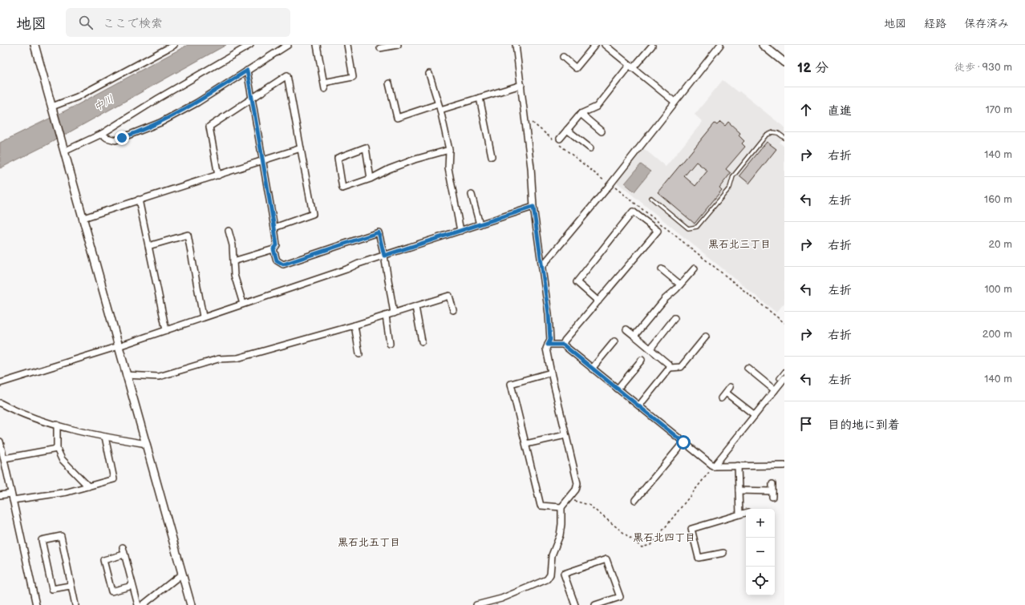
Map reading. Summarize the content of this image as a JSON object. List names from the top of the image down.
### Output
{
  "districts": ["黒石北三丁目", "黒石北四丁目", "黒石北五丁目"],
  "water": ["中川"],
  "page": {
    "header": "地図",
    "search": "ここで検索",
    "nav": ["地図", "経路", "保存済み"],
    "heading": ["12 分", "徒歩 · 930 m"],
    "list": [
      ["直進", "170 m"],
      ["右折", "140 m"],
      ["左折", "160 m"],
      ["右折", "20 m"],
      ["左折", "100 m"],
      ["右折", "200 m"],
      ["左折", "140 m"],
      "目的地に到着"
    ],
    "map_buttons": ["+", "−"]
  }
}
